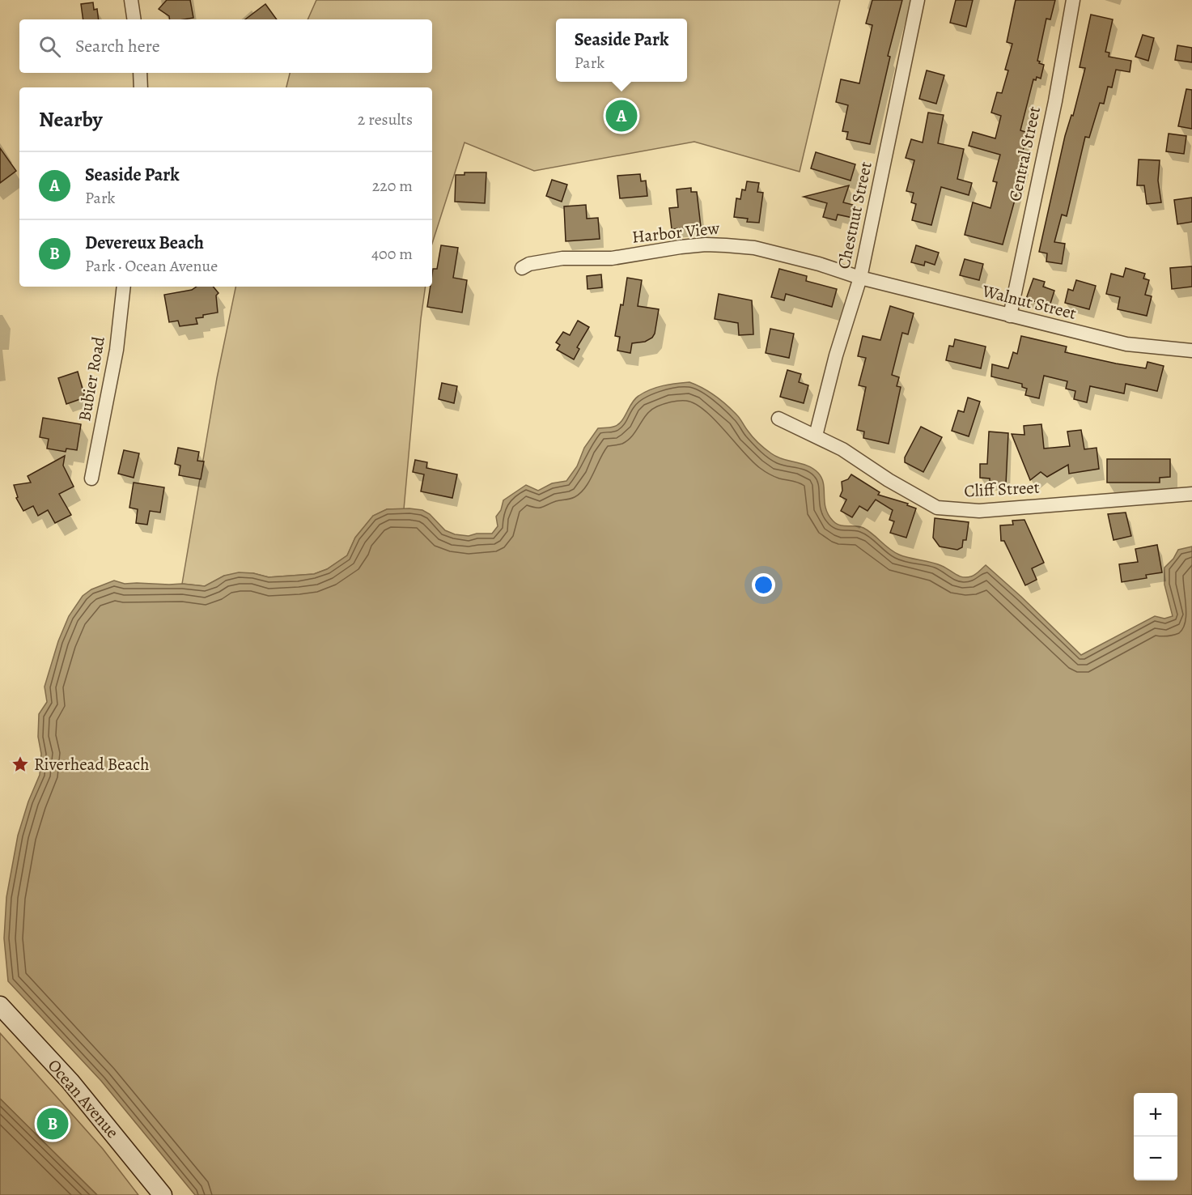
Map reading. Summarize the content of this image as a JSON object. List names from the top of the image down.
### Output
{
  "streets": {
    "main road": ["Ocean Avenue"],
    "street": [
      "Central Street",
      "Chestnut Street",
      "Harbor View",
      "Walnut Street",
      "Bubier Road",
      "Cliff Street"
    ]
  },
  "crossings": [
    ["Central Street", "Walnut Street"],
    ["Chestnut Street", "Harbor View"],
    ["Chestnut Street", "Walnut Street"],
    ["Chestnut Street", "Cliff Street"],
    ["Harbor View", "Walnut Street"]
  ],
  "places": {
    "place": ["Riverhead Beach"]
  },
  "page": {
    "popup": ["Seaside Park", "Park"],
    "search": "Search here",
    "heading": ["Nearby", "2 results"],
    "pins": ["A", "B"],
    "list": [
      {
        "mark": "A",
        "name": "Seaside Park",
        "note": "Park",
        "value": "220 m"
      },
      {
        "mark": "B",
        "name": "Devereux Beach",
        "note": "Park · Ocean Avenue",
        "value": "400 m"
      }
    ],
    "map_buttons": ["+", "−"]
  }
}
